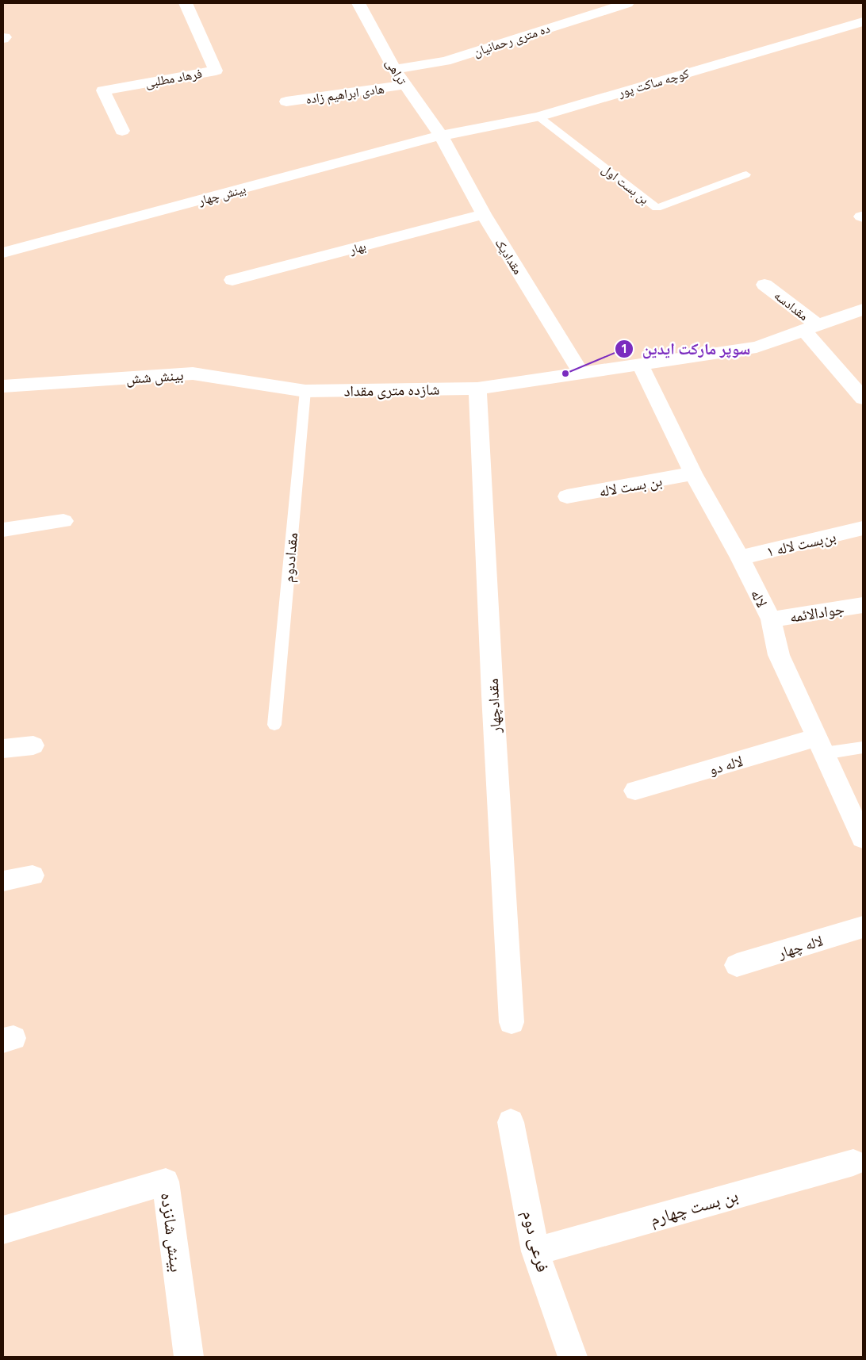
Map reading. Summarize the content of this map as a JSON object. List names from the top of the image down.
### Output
{
  "streets": {
    "street": [
      "ده متری رحمانیان",
      "تراهی",
      "فرهاد مطلبی",
      "کوچه ساکت پور",
      "هادی ابراهیم زاده",
      "بینش چهار",
      "بهار",
      "مقدادیک",
      "مقدادسه",
      "بینش شش",
      "شازده متری مقداد",
      "بن بست لاله",
      "بن‌بست لاله ۱",
      "لاله",
      "جوادالائمه",
      "مقدادچهار",
      "لاله دو",
      "لاله چهار",
      "بن بست چهارم",
      "بینش شانزده",
      "فرعی دوم"
    ],
    "lane": ["بن بست اول", "مقداددوم"]
  },
  "crossings": [
    ["ده متری رحمانیان", "تراهی"],
    ["تراهی", "کوچه ساکت پور"],
    ["تراهی", "هادی ابراهیم زاده"],
    ["تراهی", "بینش چهار"],
    ["تراهی", "مقدادیک"],
    ["کوچه ساکت پور", "بن بست اول"],
    ["کوچه ساکت پور", "بینش چهار"],
    ["کوچه ساکت پور", "مقدادیک"],
    ["بینش چهار", "مقدادیک"],
    ["بهار", "مقدادیک"],
    ["مقدادیک", "شازده متری مقداد"],
    ["مقدادسه", "شازده متری مقداد"],
    ["بینش شش", "شازده متری مقداد"],
    ["بینش شش", "مقداددوم"],
    ["شازده متری مقداد", "مقداددوم"],
    ["شازده متری مقداد", "لاله"],
    ["شازده متری مقداد", "مقدادچهار"],
    ["بن بست لاله", "لاله"],
    ["بن‌بست لاله ۱", "لاله"],
    ["لاله", "جوادالائمه"],
    ["لاله", "لاله دو"],
    ["بن بست چهارم", "فرعی دوم"]
  ],
  "places": ["سوپر مارکت ایدین"]
}
